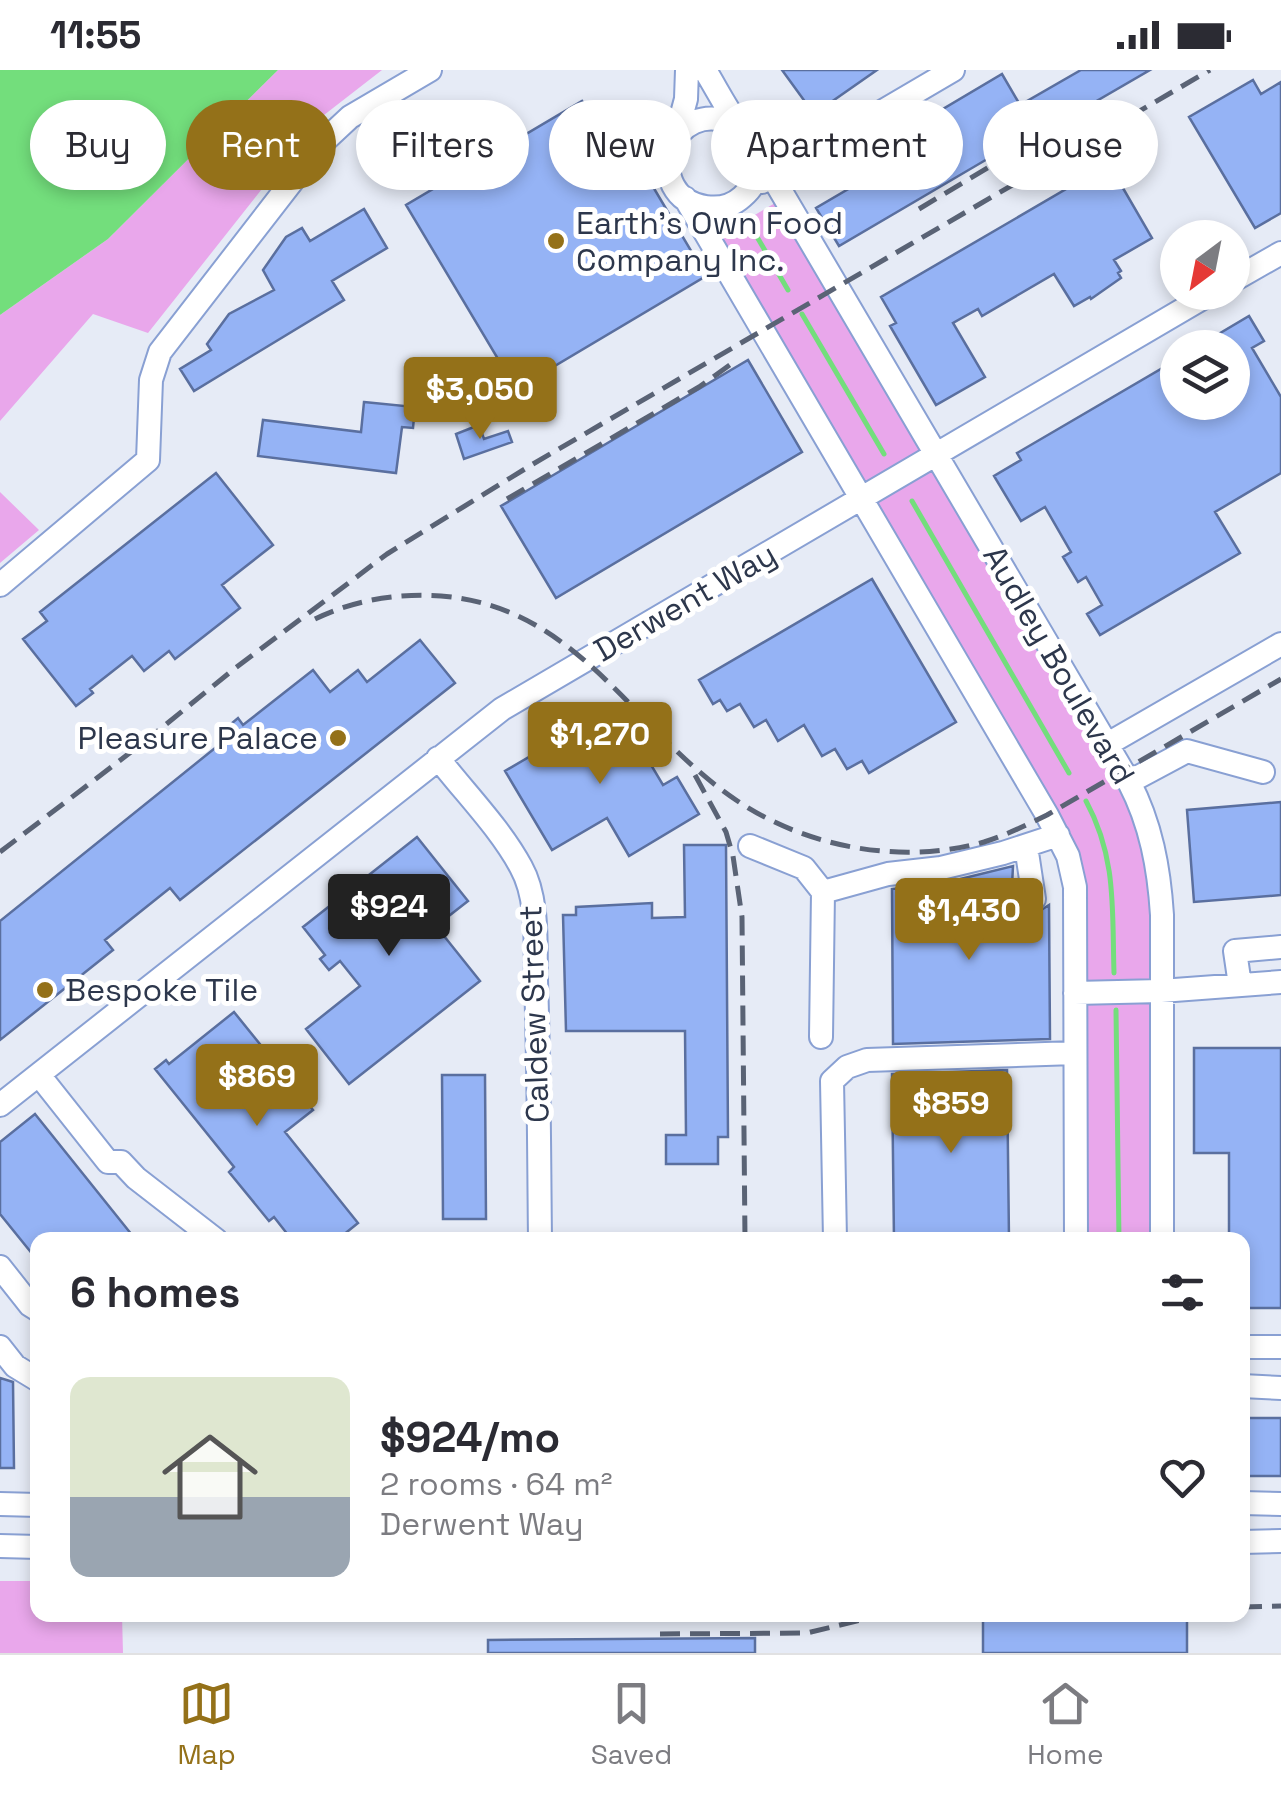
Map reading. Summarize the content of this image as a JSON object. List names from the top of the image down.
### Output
{
  "streets": {
    "street": ["Derwent Way", "Audley Boulevard", "Caldew Street"]
  },
  "crossings": [
    ["Derwent Way", "Audley Boulevard"],
    ["Derwent Way", "Caldew Street"]
  ],
  "places": ["Earth's Own Food Company Inc.", "Pleasure Palace", "Bespoke Tile"],
  "north": "bottom left",
  "page": {
    "status": "11:55",
    "chip": [
      "Buy",
      "Rent",
      "Filters",
      "New",
      "Apartment",
      "House"
    ],
    "price": [
      "$3,050",
      "$1,270",
      "$924",
      "$1,430",
      "$869",
      "$859"
    ],
    "heading": "6 homes",
    "list": [
      {
        "name": "$924/mo",
        "note": "2 rooms · 64 m² · Derwent Way"
      }
    ],
    "tabs": ["Map", "Saved", "Home"]
  }
}
